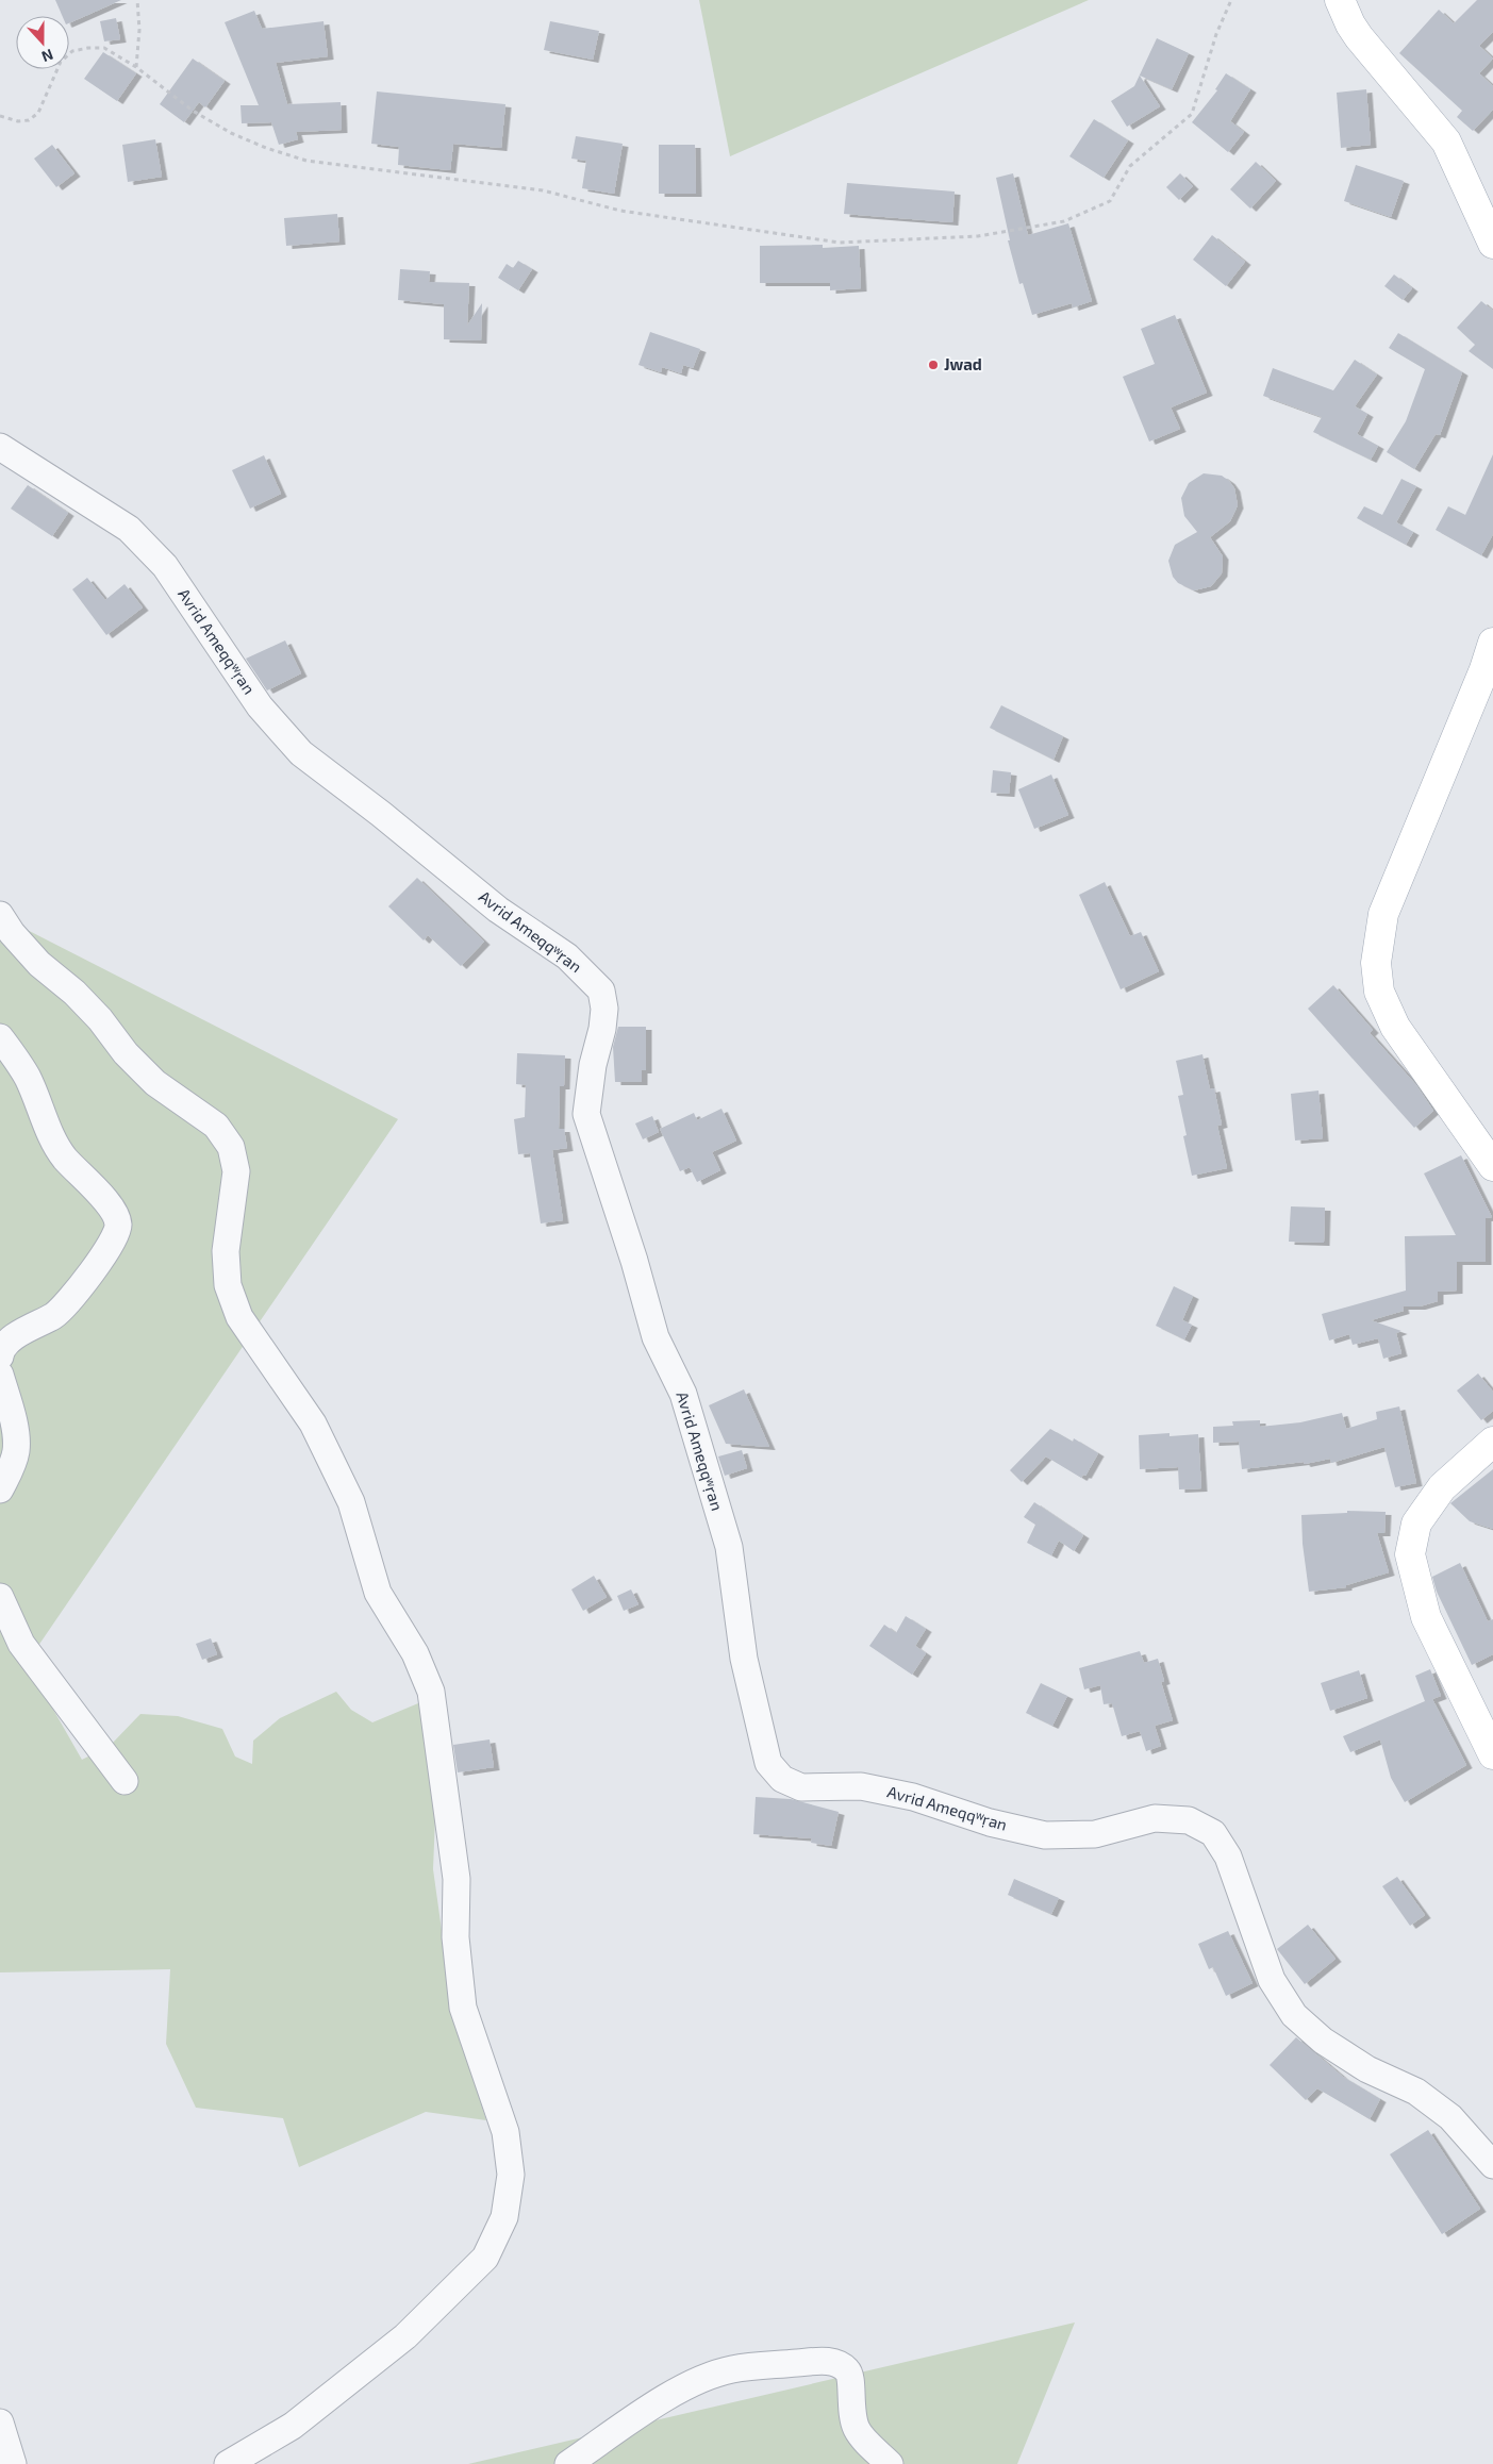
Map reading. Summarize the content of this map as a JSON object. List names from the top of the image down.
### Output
{
  "streets": {
    "street": ["Avrid Ameqqʷṛan"]
  },
  "places": ["Jwad"],
  "north": "bottom"
}
